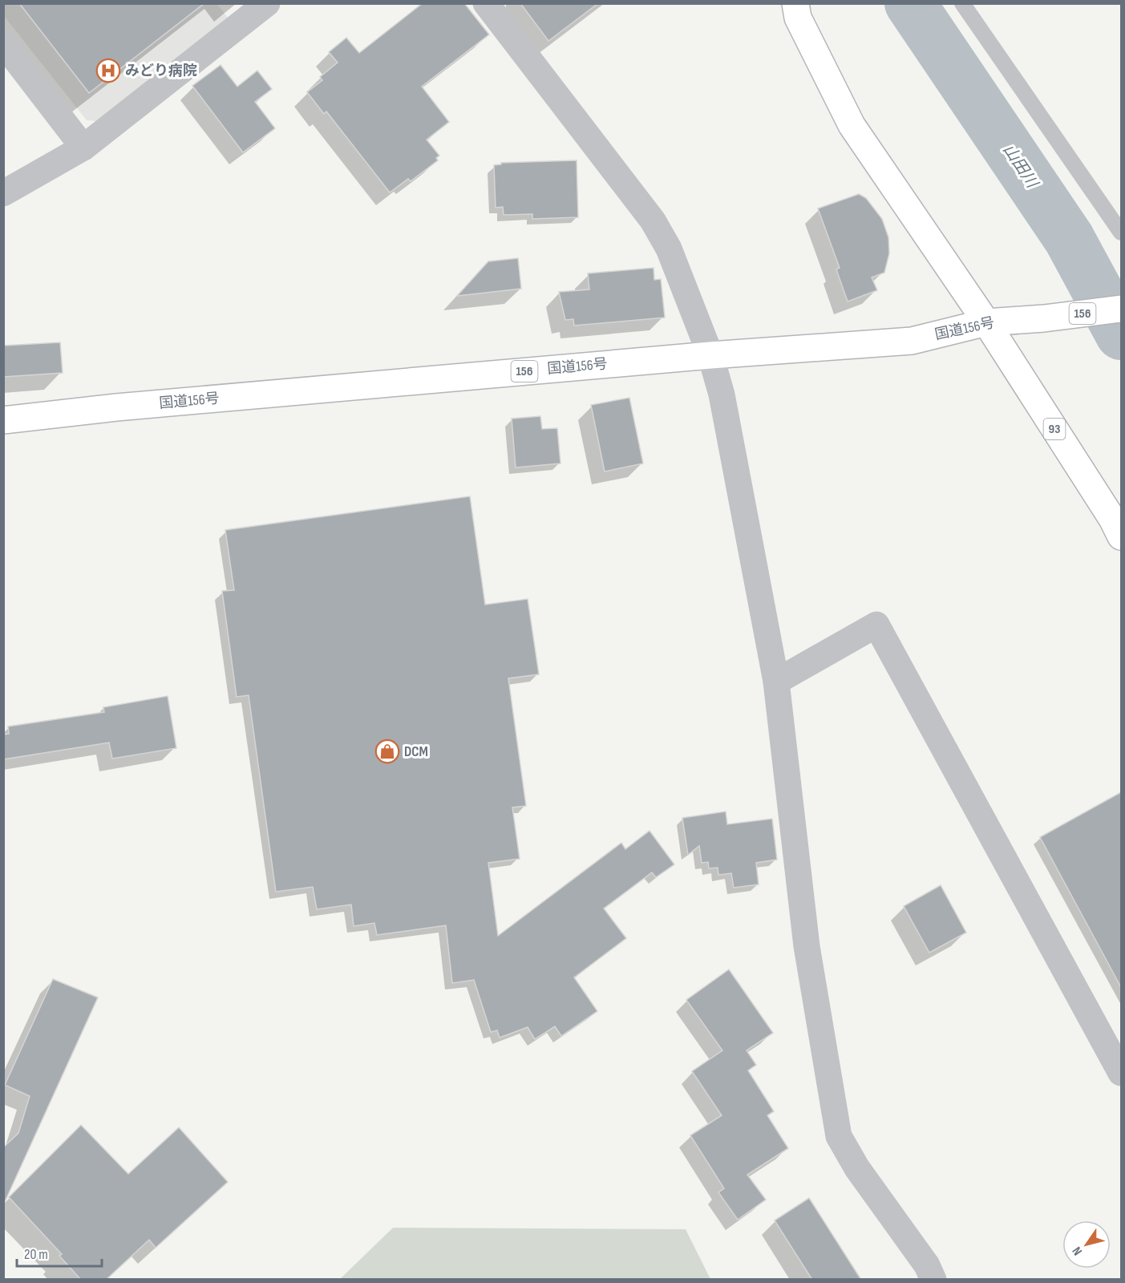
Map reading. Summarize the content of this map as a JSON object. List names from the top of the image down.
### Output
{
  "streets": {
    "main road": ["156", "国道156号", "93"]
  },
  "crossings": [
    ["国道156号", "93"]
  ],
  "water": ["山田川"],
  "places": {
    "hospital": ["みどり病院"],
    "shop": ["DCM"]
  },
  "scale_bar": "20 m",
  "north": "bottom left"
}
